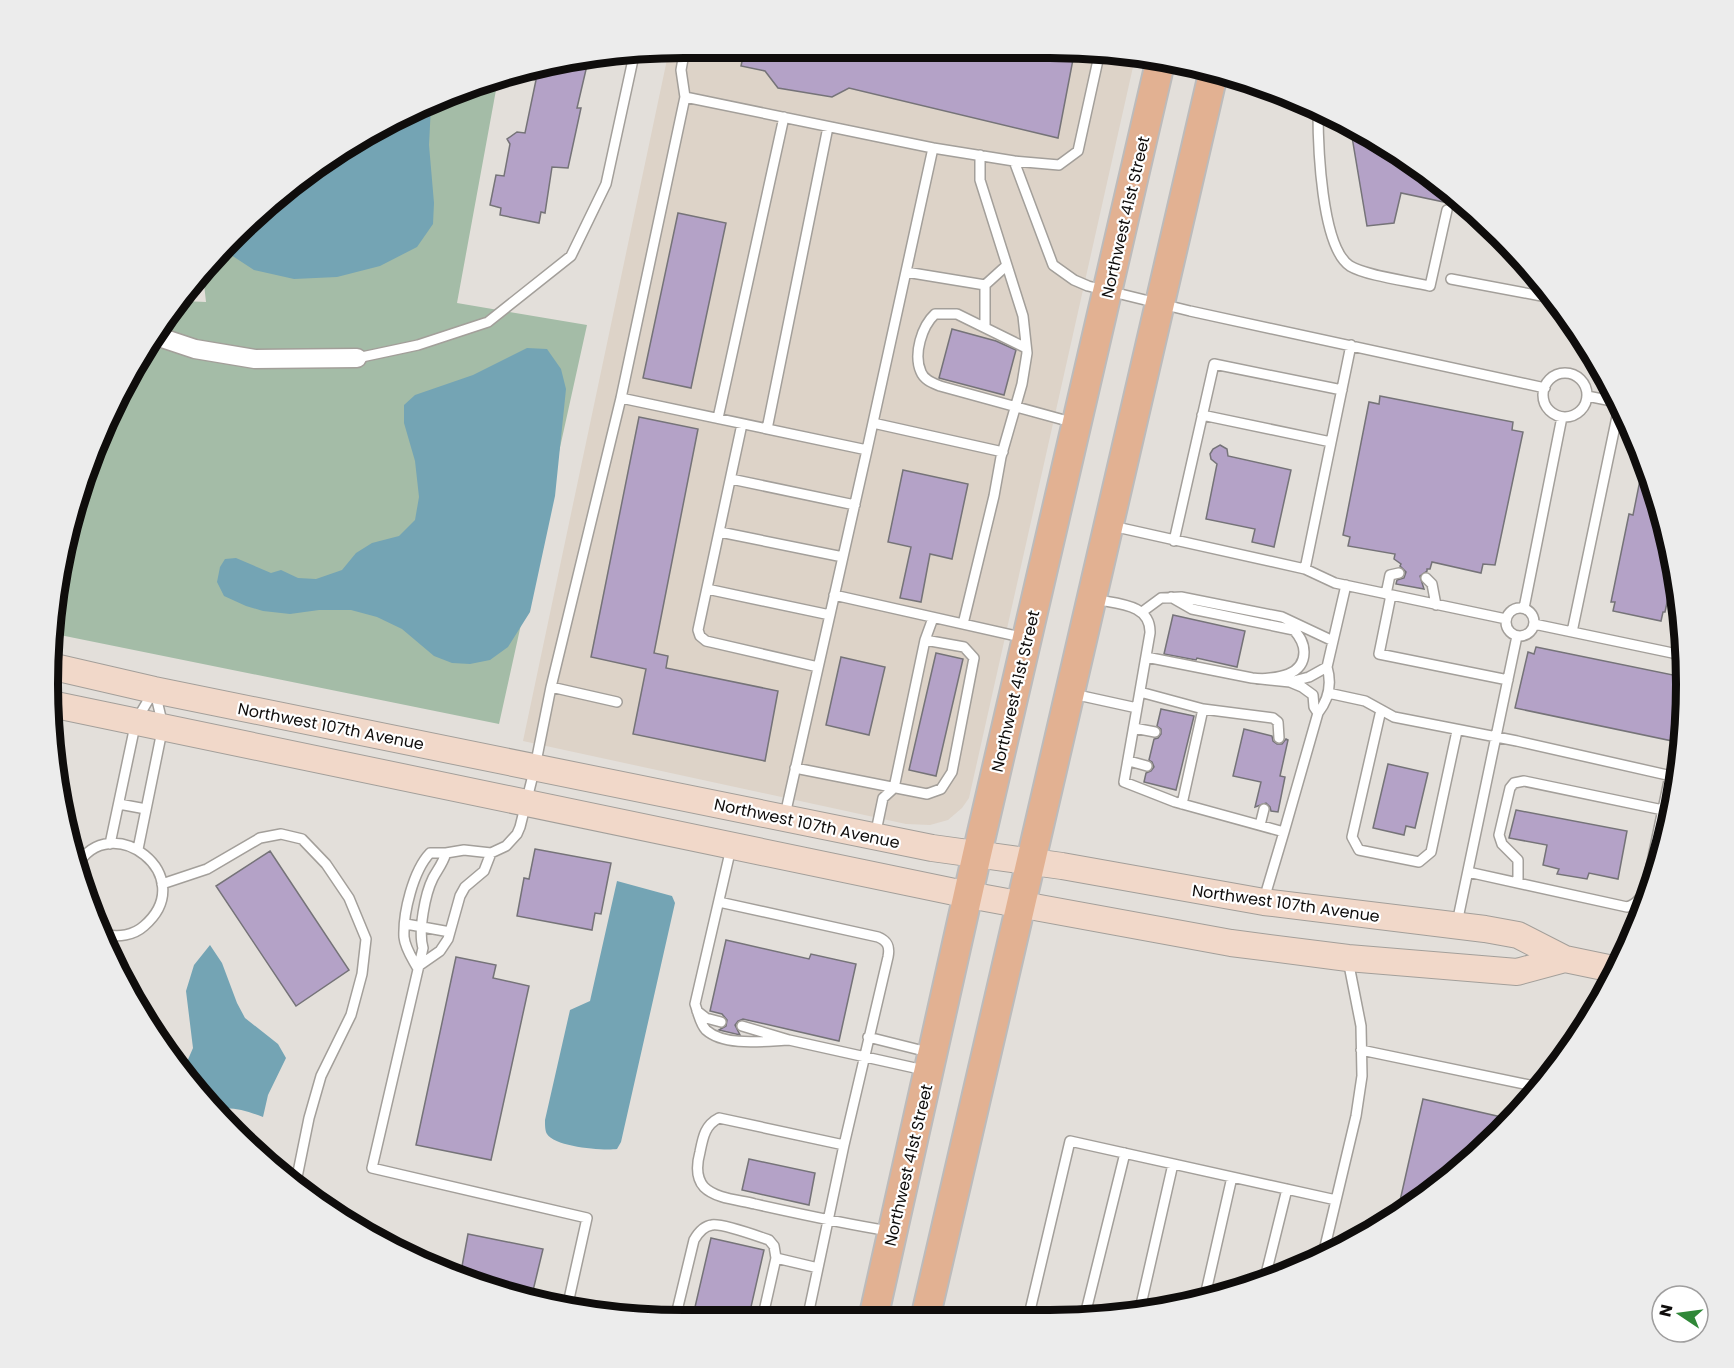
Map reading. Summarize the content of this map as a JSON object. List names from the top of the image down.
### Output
{
  "streets": {
    "main road": ["Northwest 41st Street", "Northwest 107th Avenue"]
  },
  "crossings": [
    ["Northwest 41st Street", "Northwest 107th Avenue"]
  ],
  "north": "left"
}
